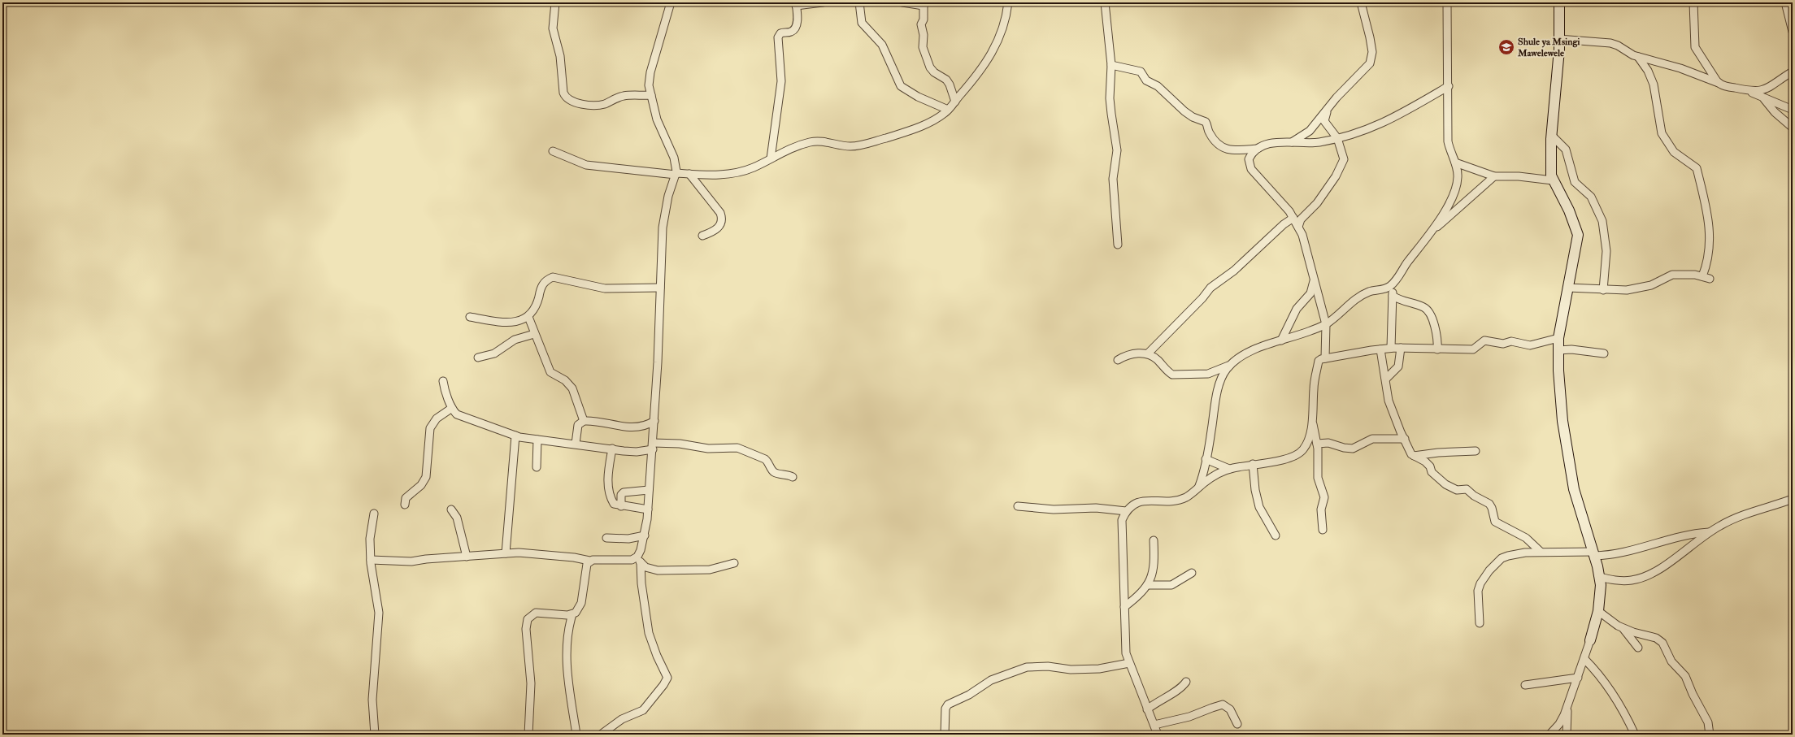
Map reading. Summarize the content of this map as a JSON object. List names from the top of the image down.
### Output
{
  "places": {
    "school or university": ["Shule ya Msingi Mawelewele"]
  }
}
